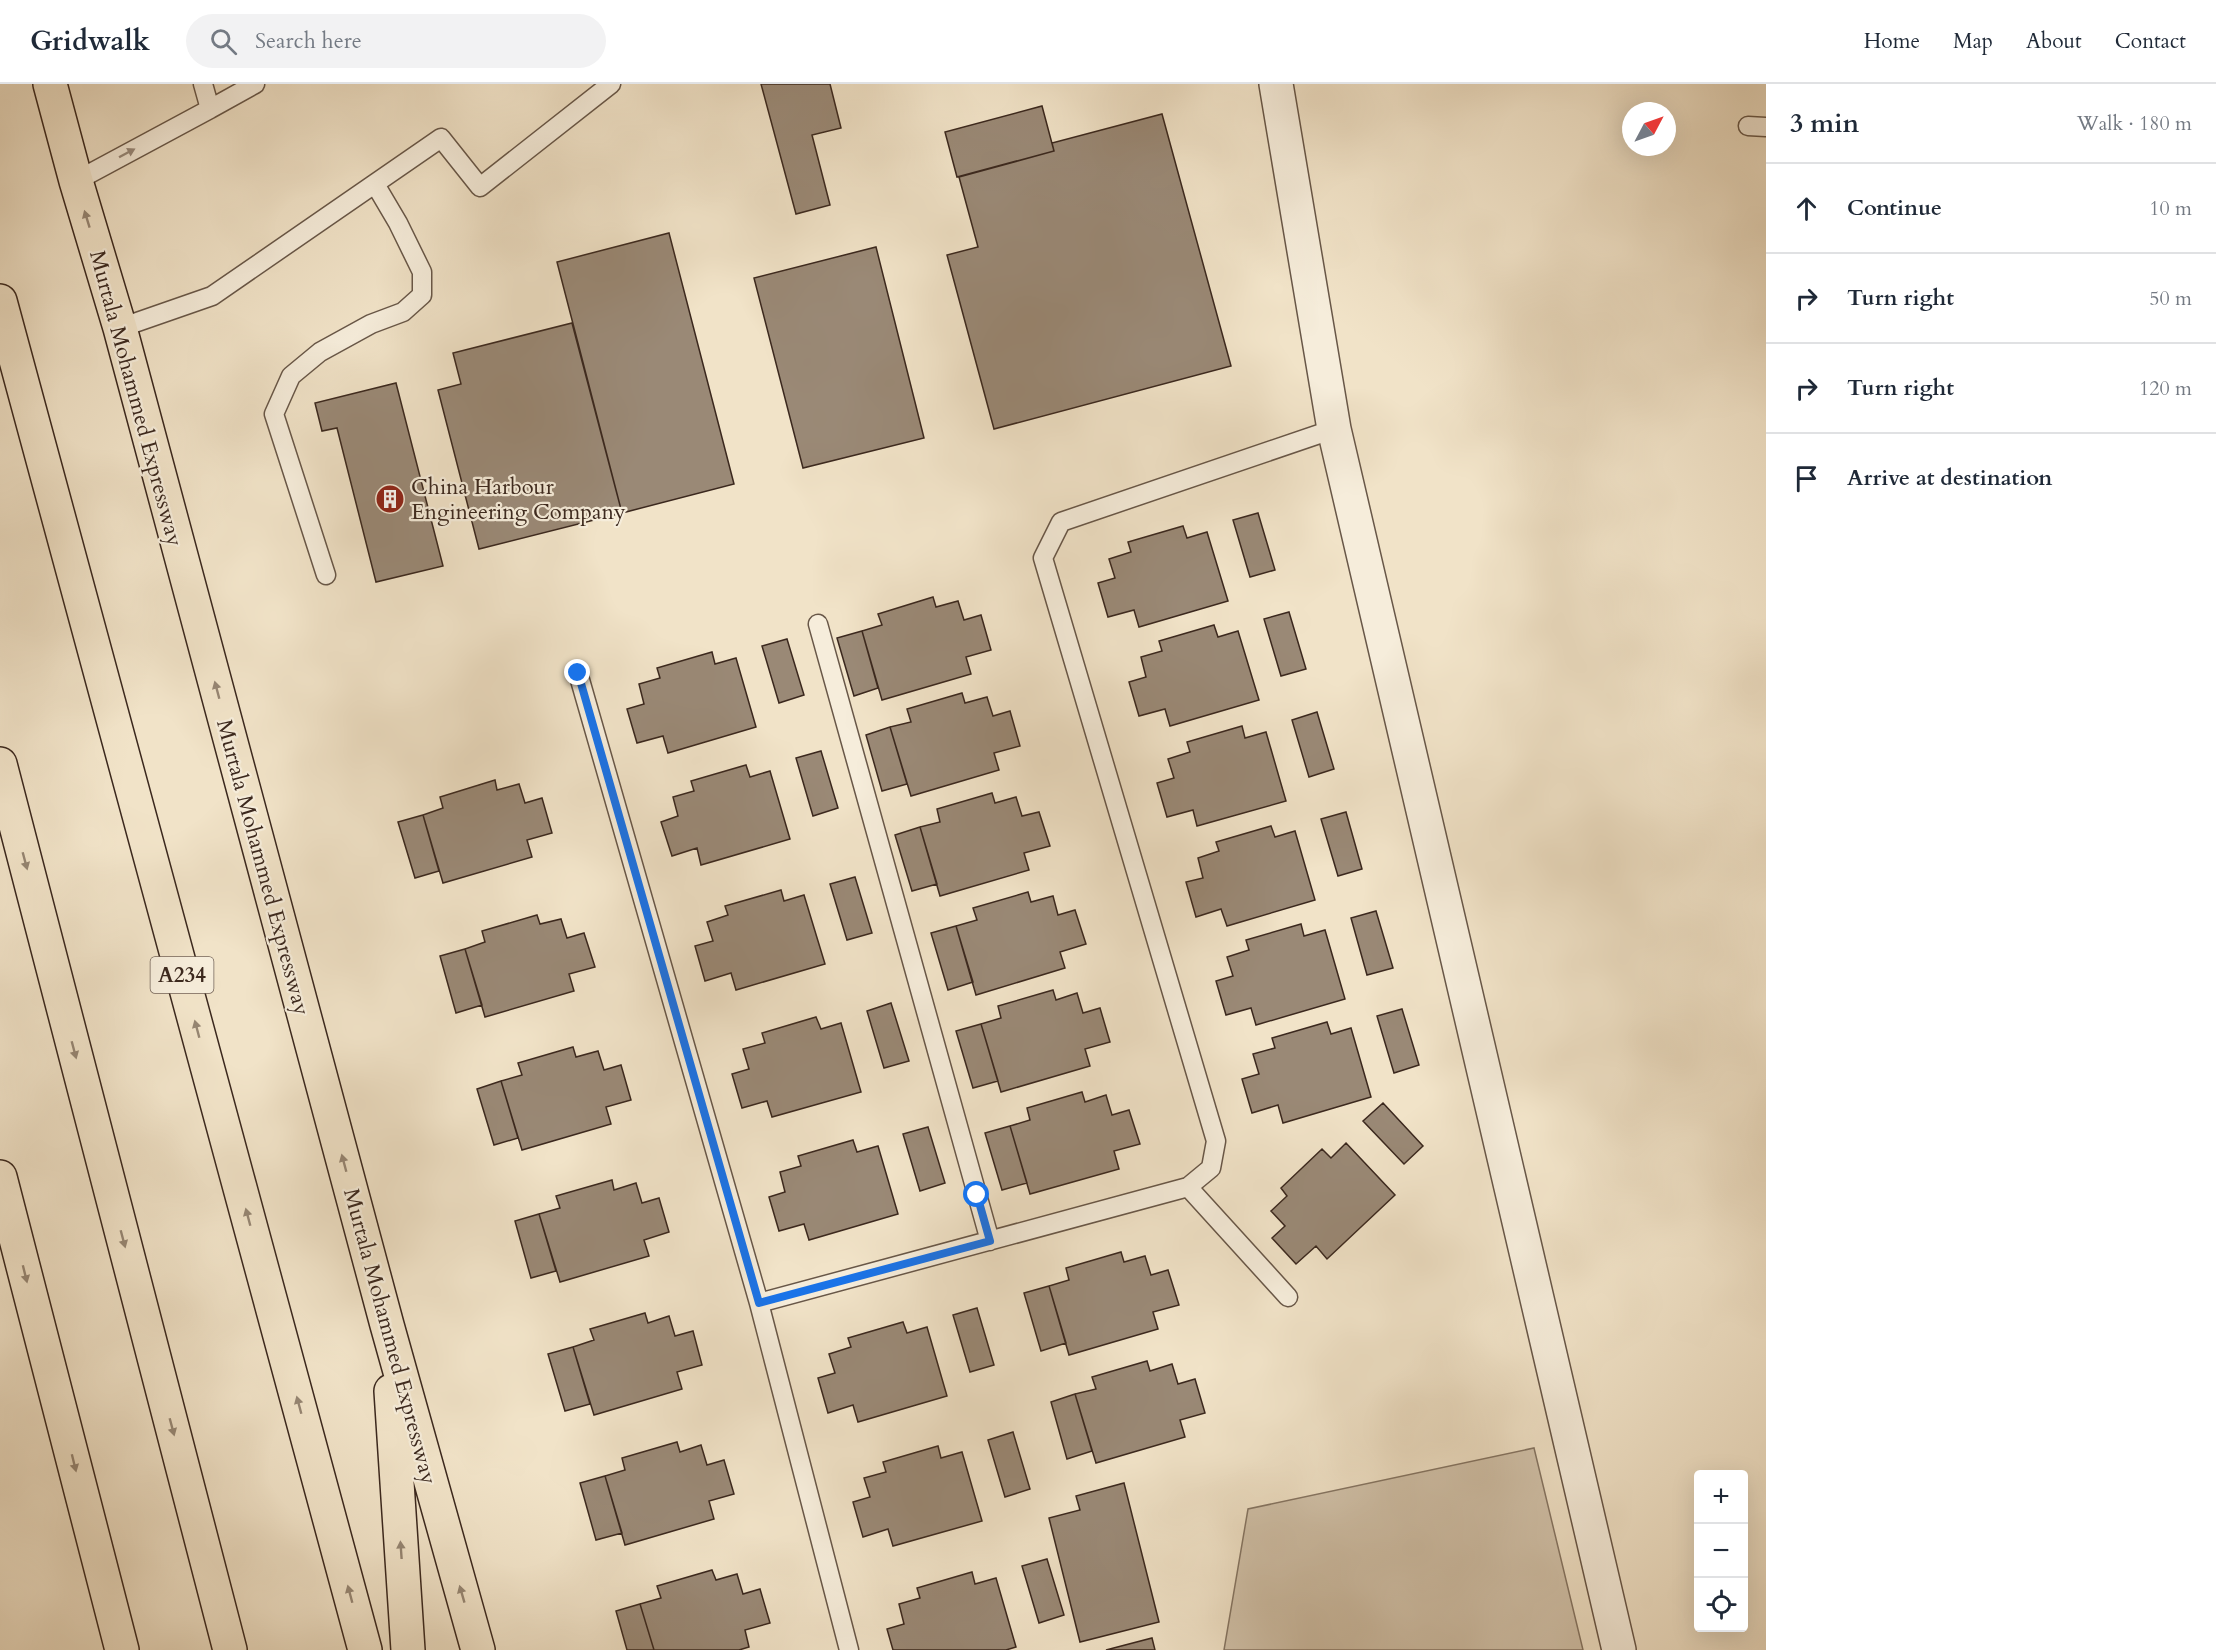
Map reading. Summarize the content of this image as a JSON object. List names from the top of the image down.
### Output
{
  "streets": {
    "highway": ["Murtala Mohammed Expressway", "A234"]
  },
  "places": {
    "building": ["China Harbour Engineering Company"]
  },
  "north": "top right",
  "page": {
    "header": "Gridwalk",
    "search": "Search here",
    "nav": [
      "Home",
      "Map",
      "About",
      "Contact"
    ],
    "heading": ["3 min", "Walk · 180 m"],
    "list": [
      ["Continue", "10 m"],
      ["Turn right", "50 m"],
      ["Turn right", "120 m"],
      "Arrive at destination"
    ],
    "map_buttons": ["+", "−"]
  }
}
